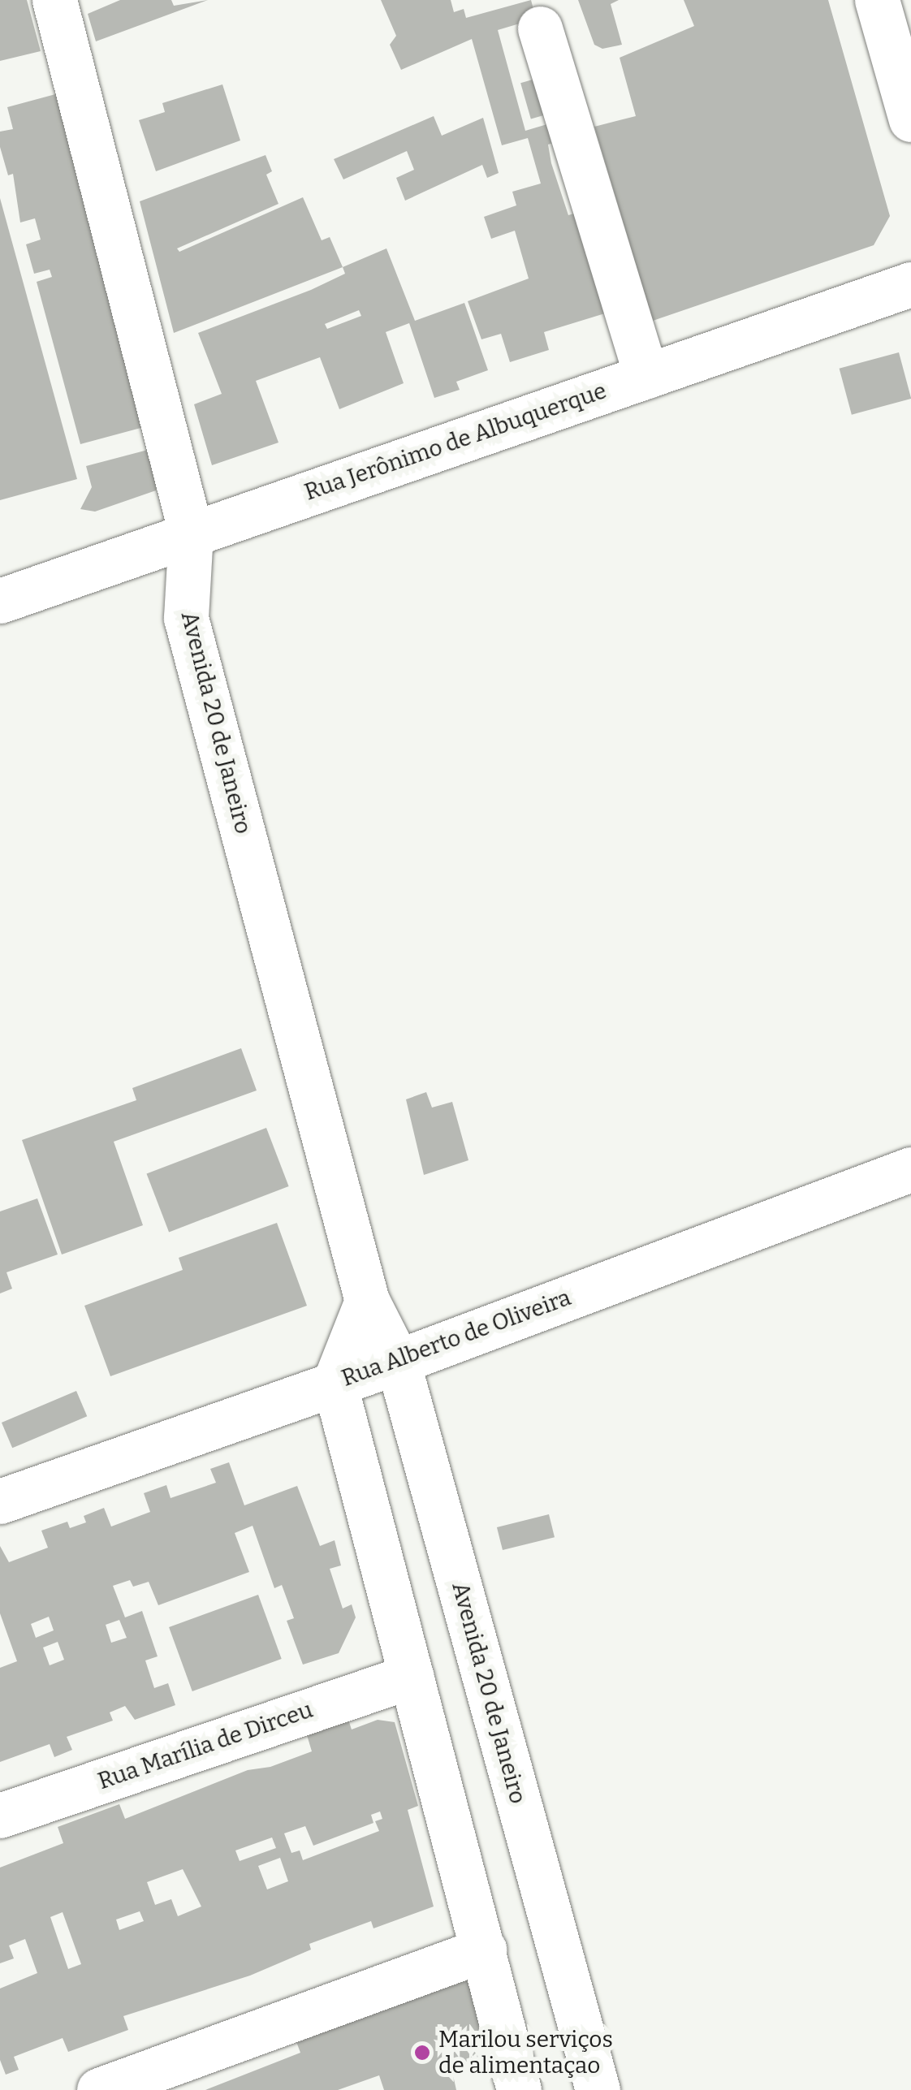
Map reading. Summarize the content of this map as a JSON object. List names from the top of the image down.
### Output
{
  "streets": {
    "street": [
      "Rua Jerônimo de Albuquerque",
      "Avenida 20 de Janeiro",
      "Rua Alberto de Oliveira",
      "Rua Marília de Dirceu"
    ]
  },
  "crossings": [
    ["Rua Jerônimo de Albuquerque", "Avenida 20 de Janeiro"],
    ["Avenida 20 de Janeiro", "Rua Alberto de Oliveira"]
  ],
  "places": ["Marilou serviços de alimentaçao"]
}
